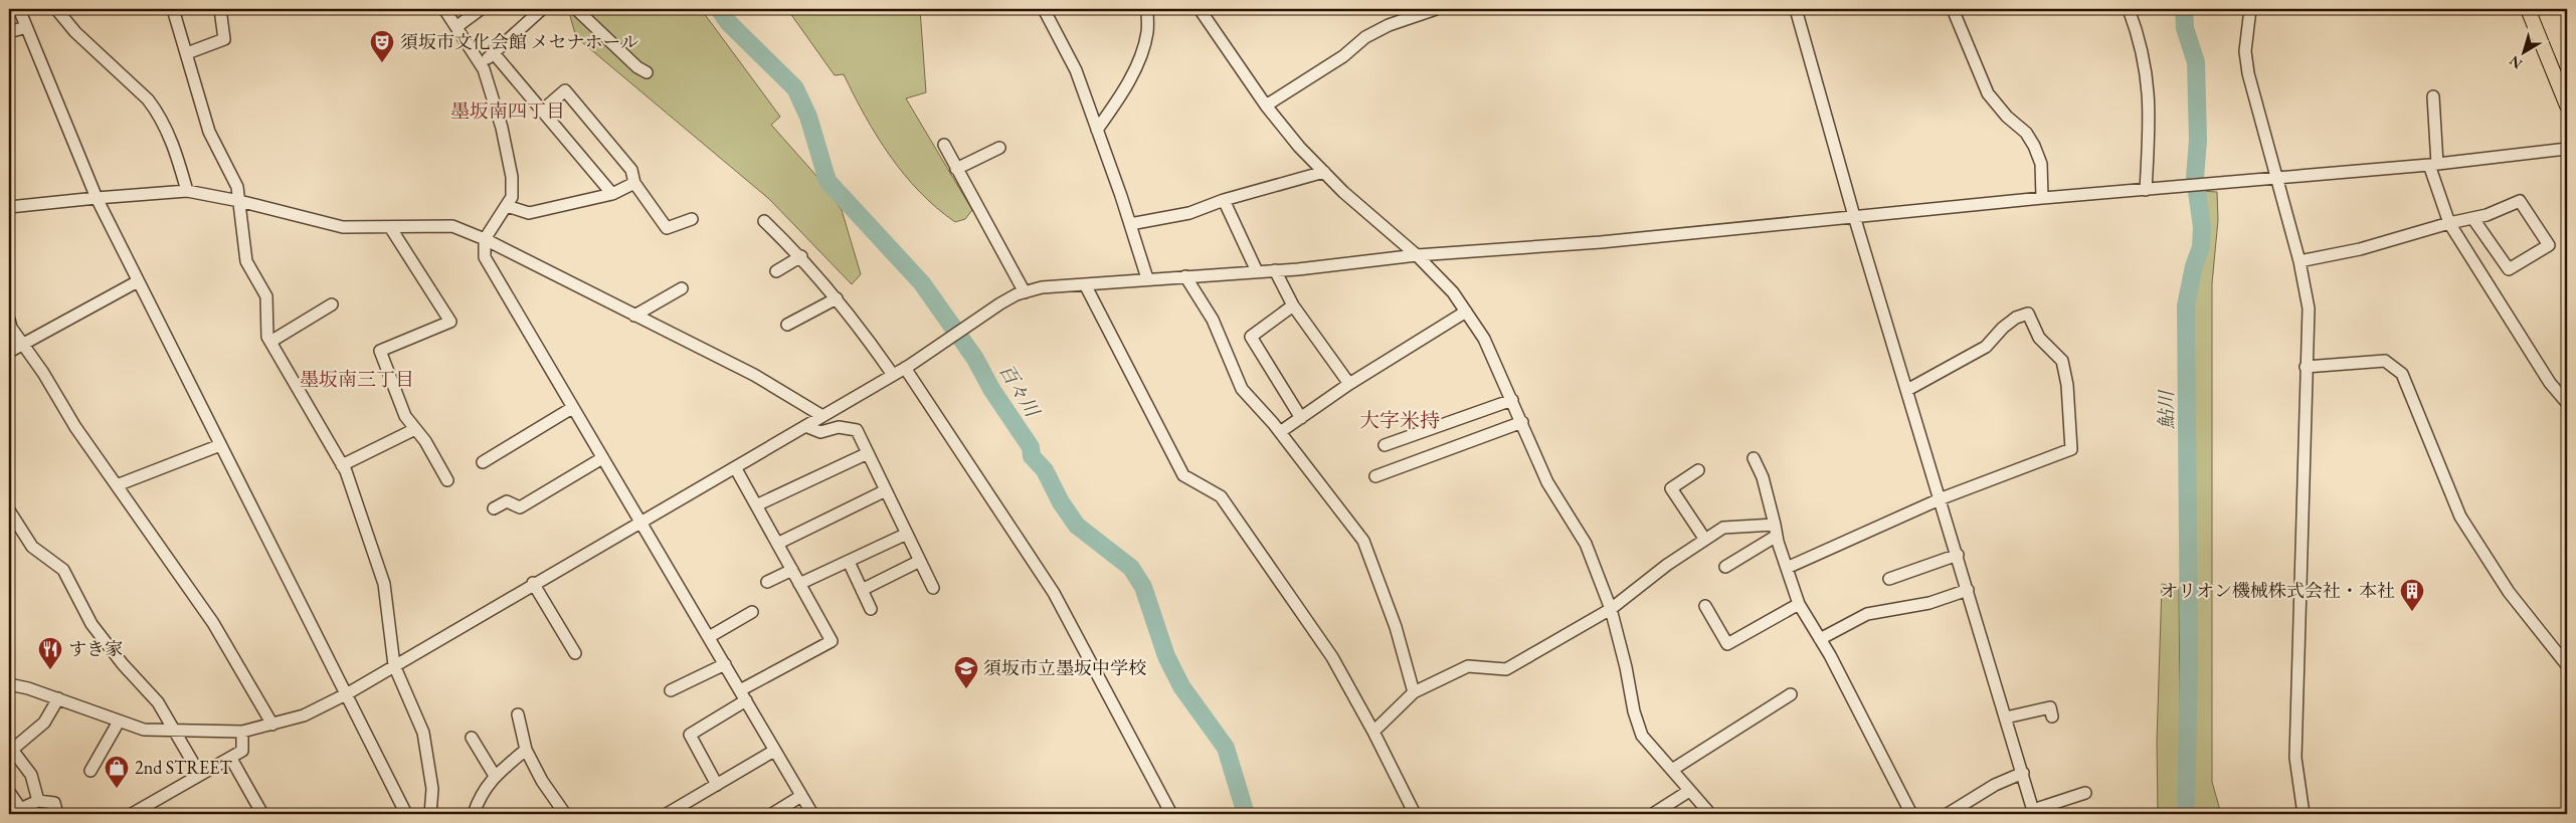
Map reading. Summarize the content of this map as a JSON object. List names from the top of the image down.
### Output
{
  "districts": ["墨坂南四丁目", "墨坂南三丁目", "大字米持"],
  "water": ["百々川", "鮎川"],
  "places": {
    "theatre": ["須坂市文化会館 メセナホール"],
    "building": ["オリオン機械株式会社・本社"],
    "restaurant": ["すき家"],
    "school or university": ["須坂市立墨坂中学校"],
    "shop": ["2nd STREET"]
  },
  "north": "bottom left"
}
